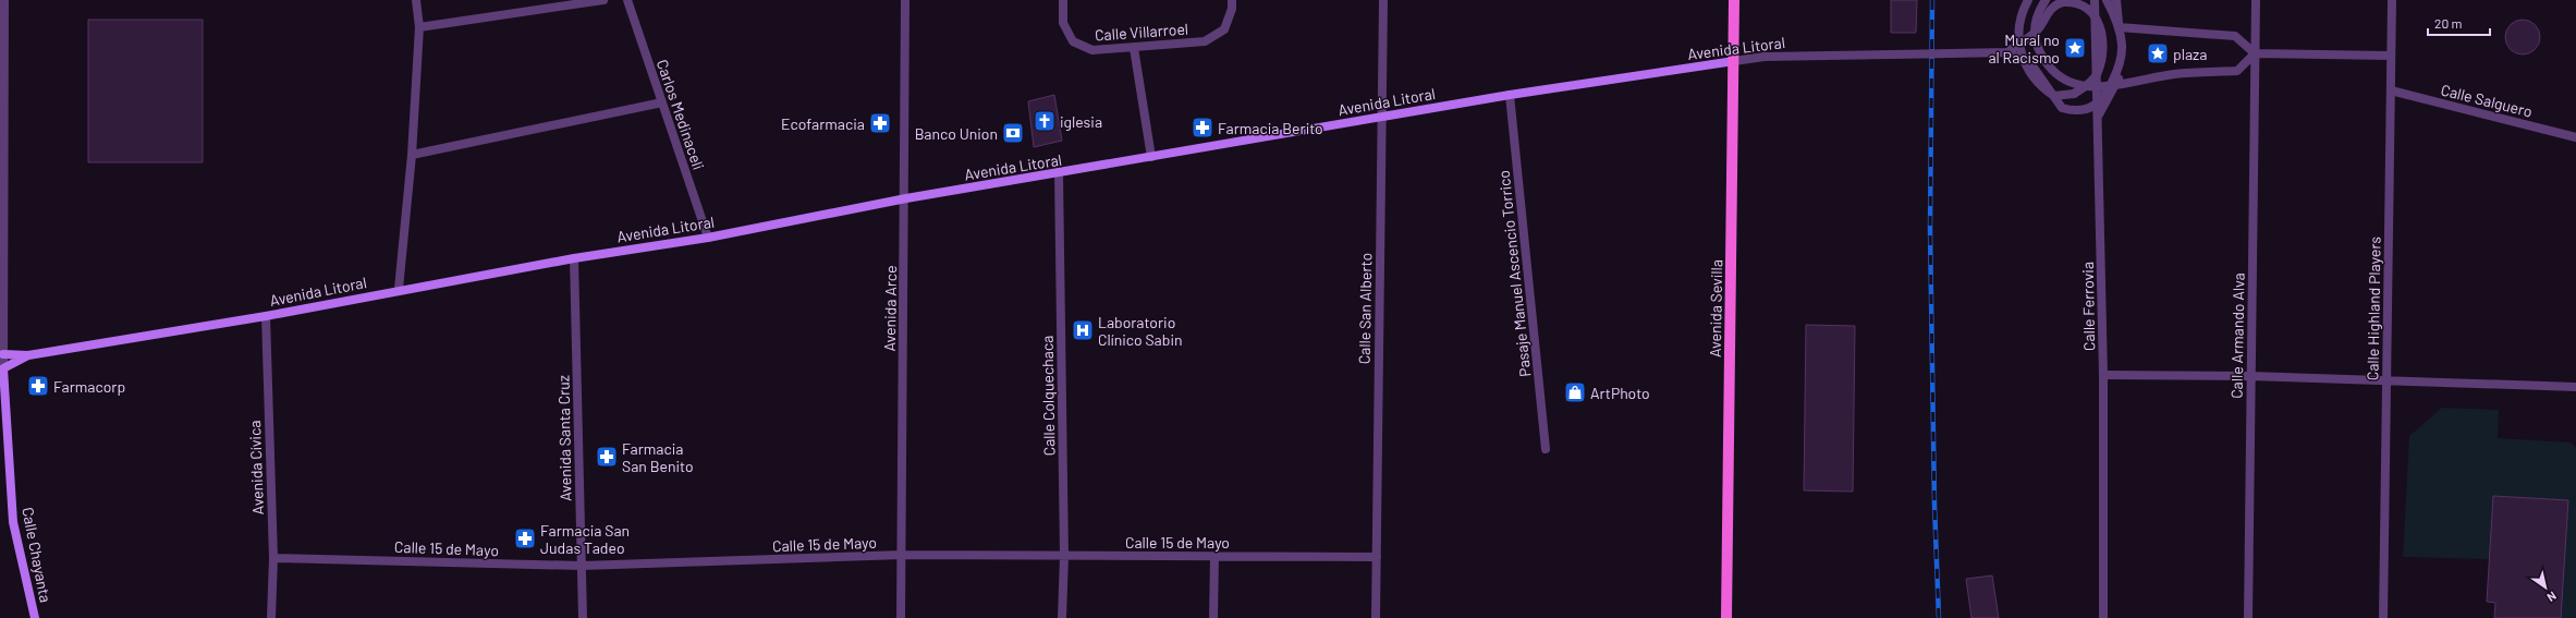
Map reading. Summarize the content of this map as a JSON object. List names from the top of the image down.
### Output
{
  "streets": {
    "main road": ["Avenida Litoral", "Avenida Sevilla", "Calle Chayanta"],
    "street": [
      "Calle Villarroel",
      "Calle Salguero",
      "Carlos Medinaceli",
      "Pasaje Manuel Ascencio Torrico",
      "Calle Ferrovia",
      "Avenida Arce",
      "Calle San Alberto",
      "Calle Highland Players",
      "Calle Armando Alva",
      "Calle Colquechaca",
      "Avenida Santa Cruz",
      "Avenida Cívica",
      "Calle 15 de Mayo"
    ]
  },
  "crossings": [
    ["Avenida Litoral", "Carlos Medinaceli"],
    ["Avenida Litoral", "Pasaje Manuel Ascencio Torrico"],
    ["Avenida Litoral", "Avenida Arce"],
    ["Avenida Litoral", "Calle San Alberto"],
    ["Avenida Litoral", "Avenida Sevilla"],
    ["Avenida Litoral", "Calle Colquechaca"],
    ["Avenida Litoral", "Avenida Santa Cruz"],
    ["Avenida Litoral", "Avenida Cívica"],
    ["Avenida Litoral", "Calle Chayanta"],
    ["Calle Salguero", "Calle Highland Players"],
    ["Avenida Arce", "Calle 15 de Mayo"],
    ["Calle San Alberto", "Calle 15 de Mayo"],
    ["Calle Colquechaca", "Calle 15 de Mayo"],
    ["Avenida Santa Cruz", "Calle 15 de Mayo"],
    ["Avenida Cívica", "Calle 15 de Mayo"]
  ],
  "places": {
    "place": ["Mural no al Racismo", "plaza"],
    "church": ["iglesia"],
    "pharmacy": [
      "Ecofarmacia",
      "Farmacia Berito",
      "Farmacorp",
      "Farmacia San Benito",
      "Farmacia San Judas Tadeo"
    ],
    "bank": ["Banco Union"],
    "hospital": ["Laboratorio Clínico Sabin"],
    "shop": ["ArtPhoto"]
  },
  "scale_bar": "20 m",
  "north": "bottom right"
}
